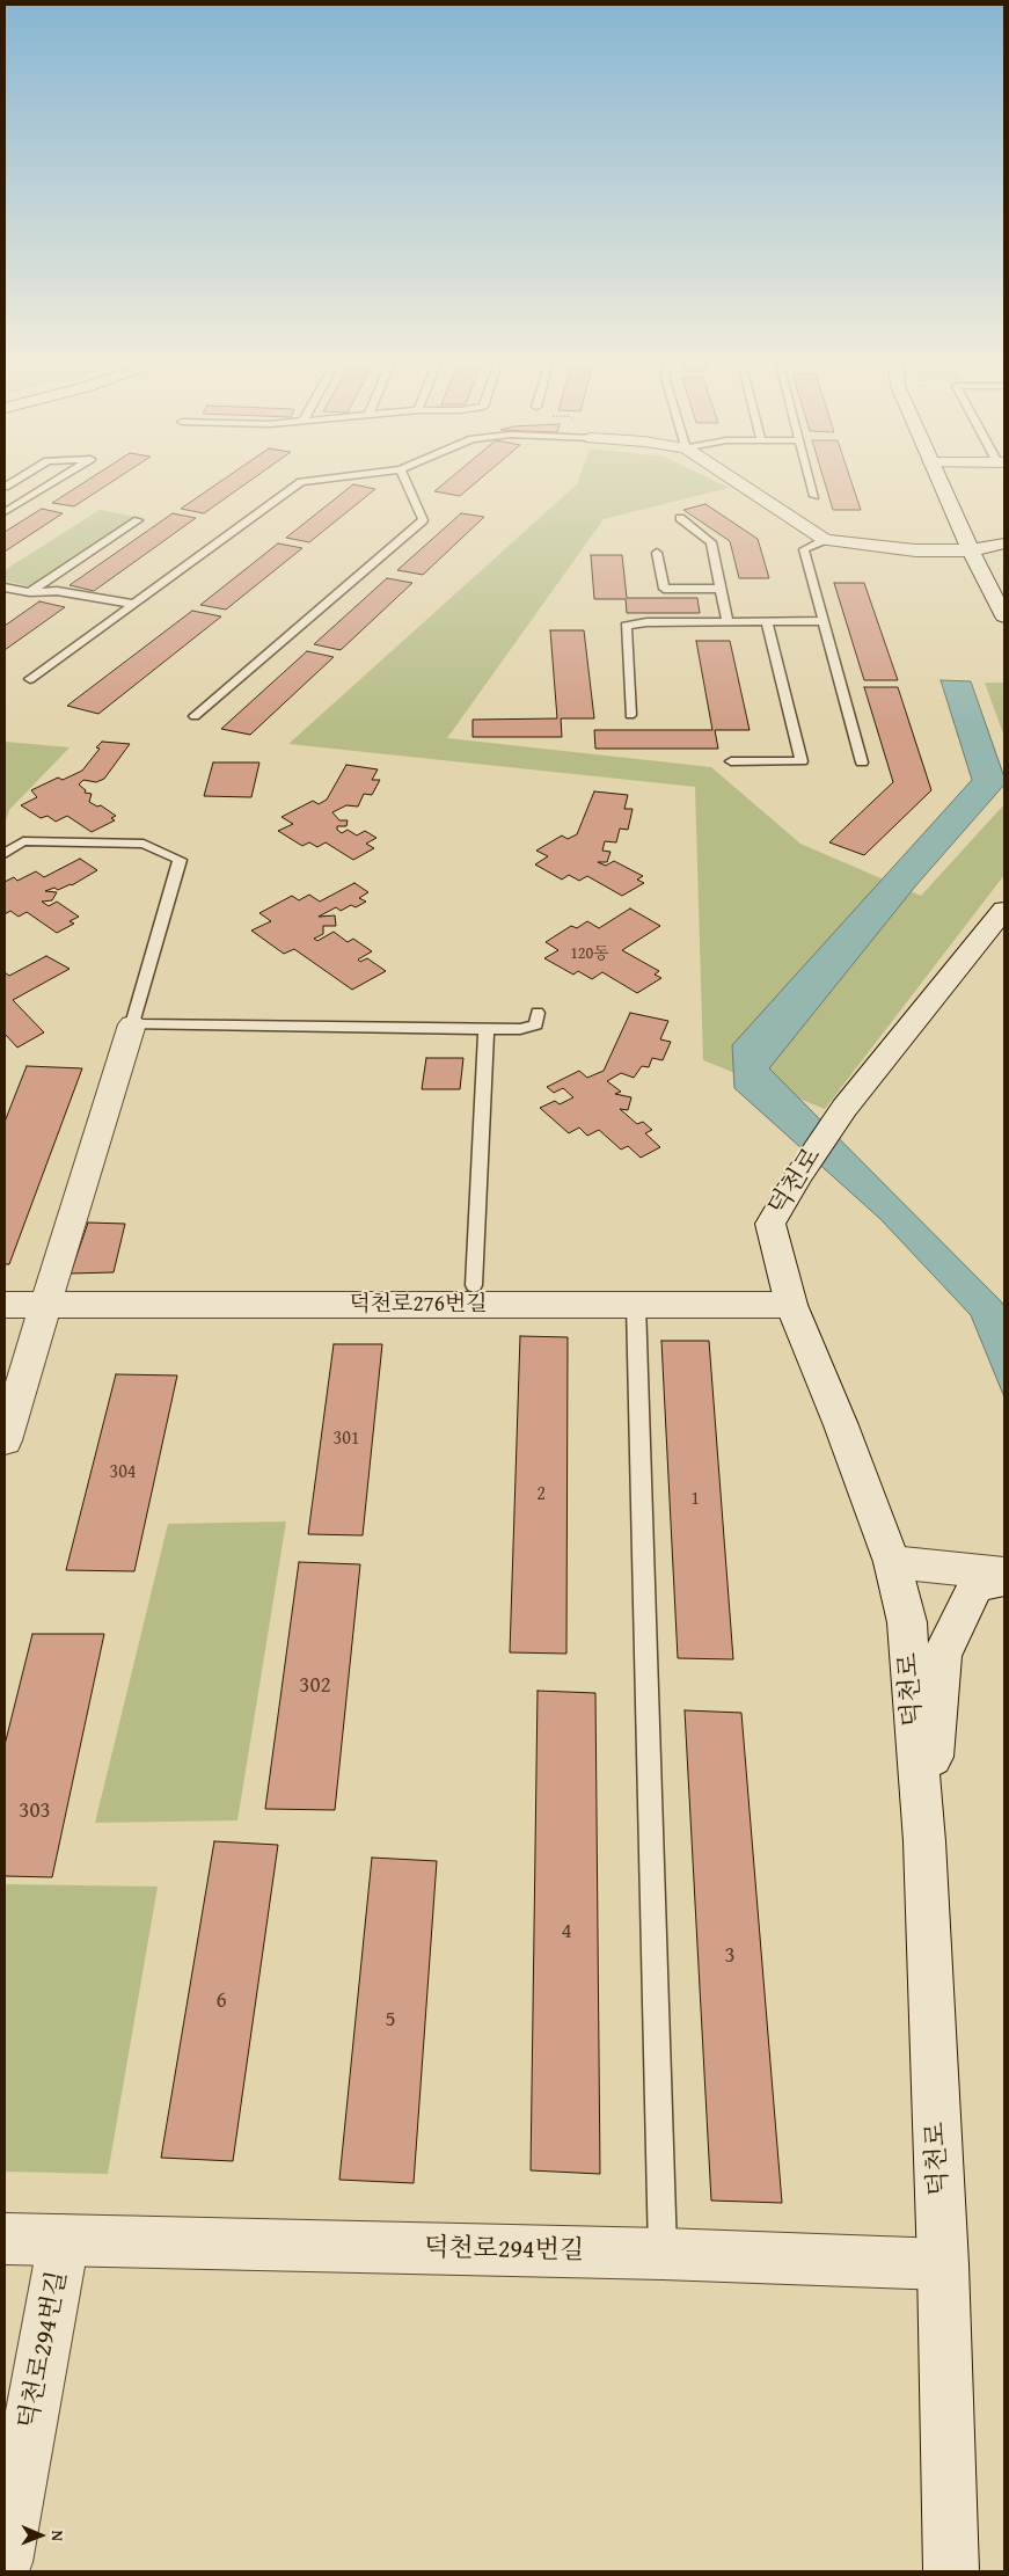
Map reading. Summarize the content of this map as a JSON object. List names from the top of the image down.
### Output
{
  "streets": {
    "main road": ["덕천로", "덕천로276번길", "덕천로294번길"]
  },
  "crossings": [
    ["덕천로", "덕천로276번길"],
    ["덕천로", "덕천로294번길"]
  ],
  "house_numbers": [
    "120동",
    "301",
    "304",
    "2",
    "1",
    "302",
    "303",
    "4",
    "3",
    "6",
    "5"
  ],
  "north": "right"
}
